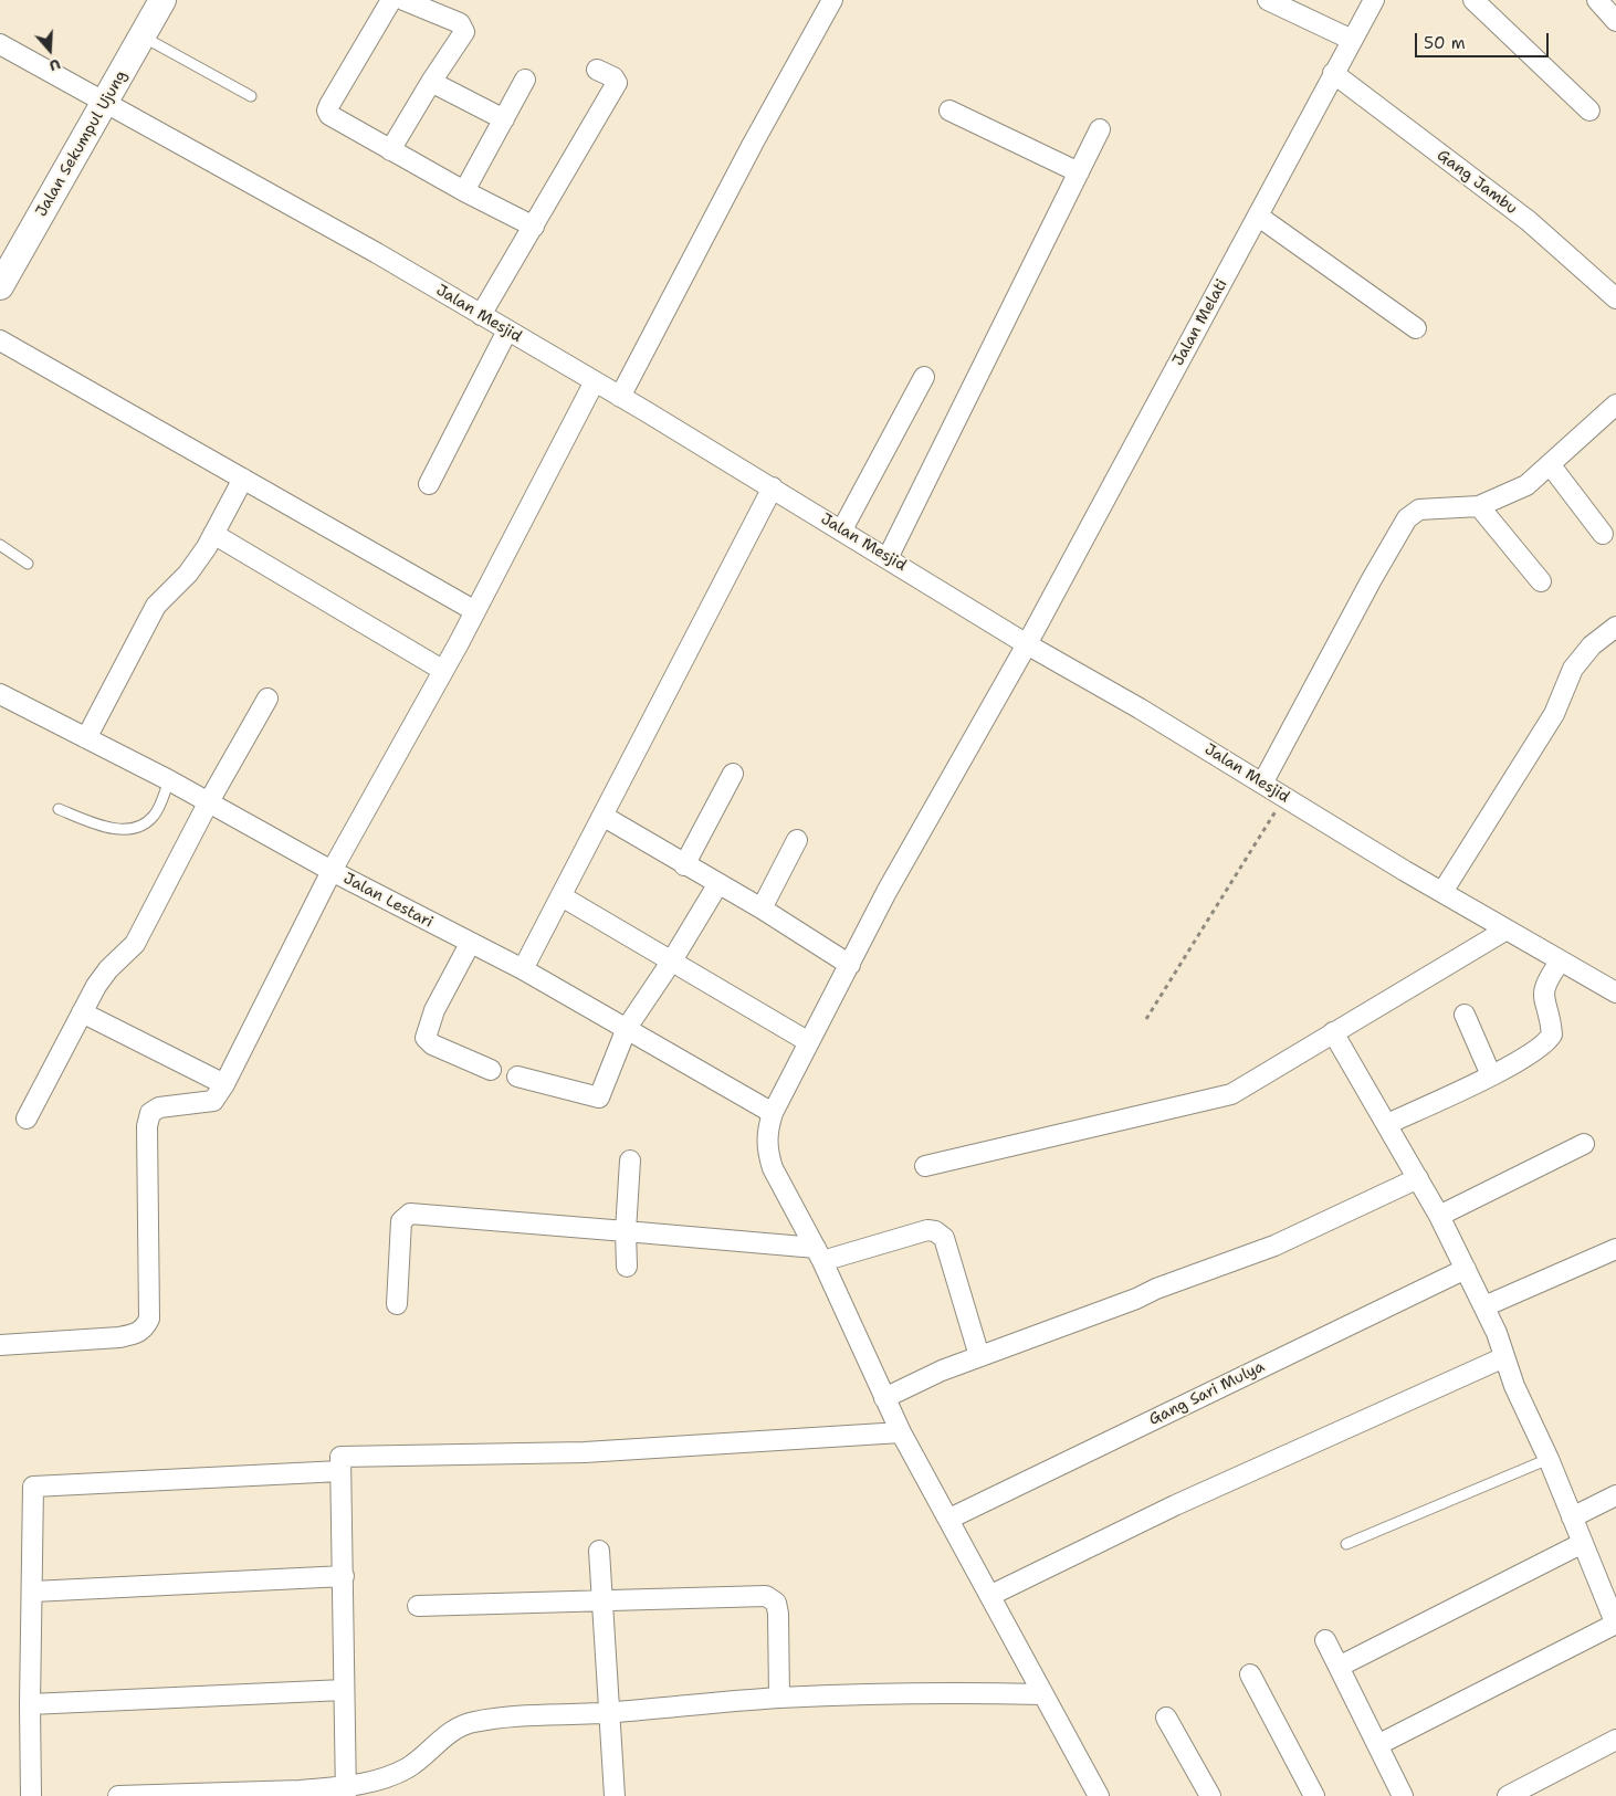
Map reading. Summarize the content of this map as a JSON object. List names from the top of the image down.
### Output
{
  "streets": {
    "main road": ["Jalan Sekumpul Ujung"],
    "street": [
      "Gang Jambu",
      "Jalan Mesjid",
      "Jalan Melati",
      "Jalan Lestari",
      "Gang Sari Mulya"
    ]
  },
  "crossings": [
    ["Jalan Sekumpul Ujung", "Jalan Mesjid"],
    ["Gang Jambu", "Jalan Melati"],
    ["Jalan Mesjid", "Jalan Melati"],
    ["Jalan Melati", "Jalan Lestari"],
    ["Jalan Melati", "Gang Sari Mulya"]
  ],
  "scale_bar": "50 m",
  "north": "bottom"
}
